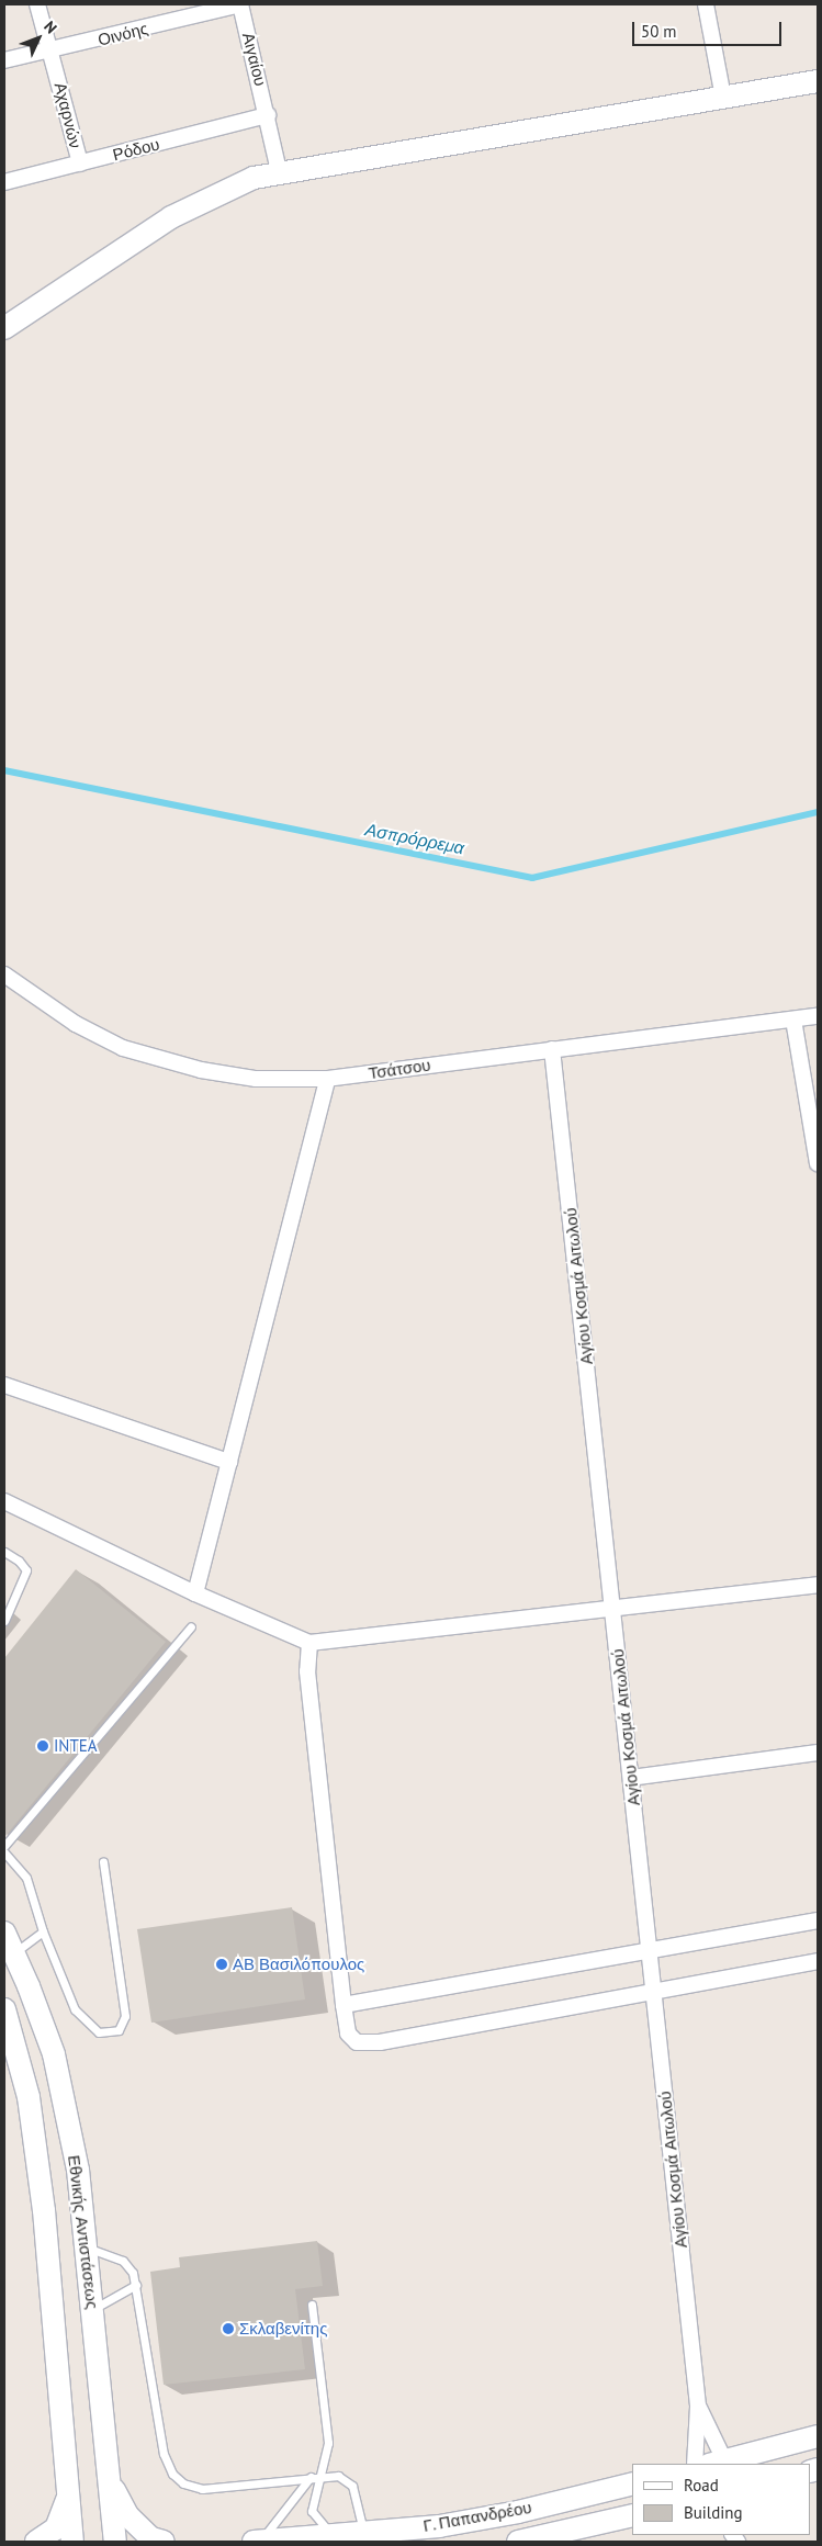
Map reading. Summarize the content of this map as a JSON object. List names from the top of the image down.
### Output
{
  "streets": {
    "street": [
      "Οινόης",
      "Αιγαίου",
      "Αχαρνών",
      "Ρόδου",
      "Τσάτσου",
      "Αγίου Κοσμά Αιτωλού",
      "Εθνικής Αντιστάσεως",
      "Γ. Παπανδρέου"
    ]
  },
  "crossings": [
    ["Οινόης", "Αιγαίου"],
    ["Οινόης", "Αχαρνών"],
    ["Αιγαίου", "Ρόδου"],
    ["Αχαρνών", "Ρόδου"],
    ["Τσάτσου", "Αγίου Κοσμά Αιτωλού"]
  ],
  "water": ["Ασπρόρρεμα"],
  "places": ["INTEA", "ΑΒ Βασιλόπουλος", "Σκλαβενίτης"],
  "legend": ["Road", "Building"],
  "scale_bar": "50 m",
  "north": "top right"
}
